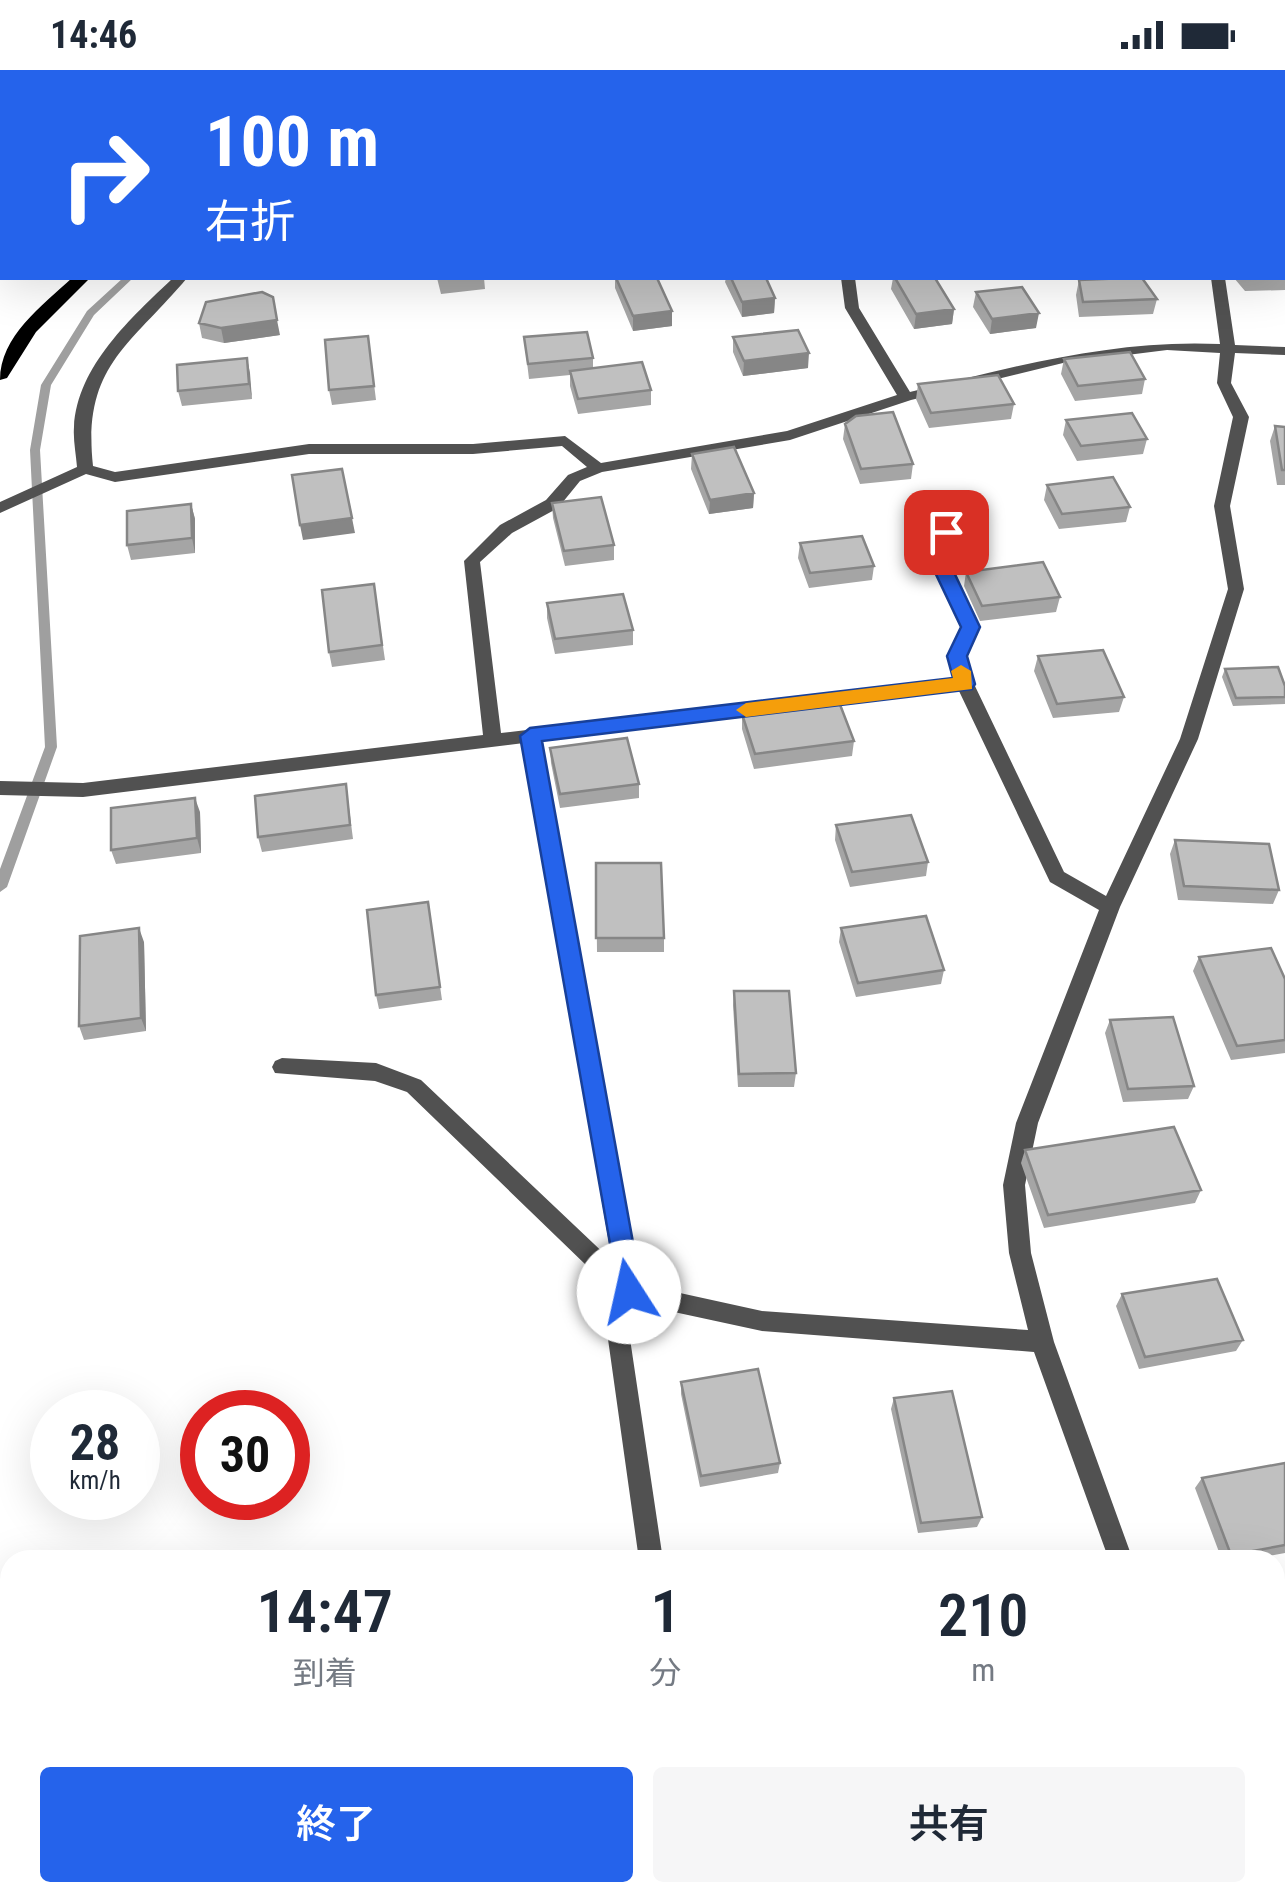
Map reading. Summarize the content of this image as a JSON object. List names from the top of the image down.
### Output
{
  "page": {
    "status": "14:46",
    "turn": ["100 m", "右折"],
    "speed": "28 km/h",
    "limit": "30",
    "eta": [
      "14:47",
      "到着",
      "1",
      "分",
      "210",
      "m"
    ],
    "buttons": ["終了", "共有"]
  }
}
